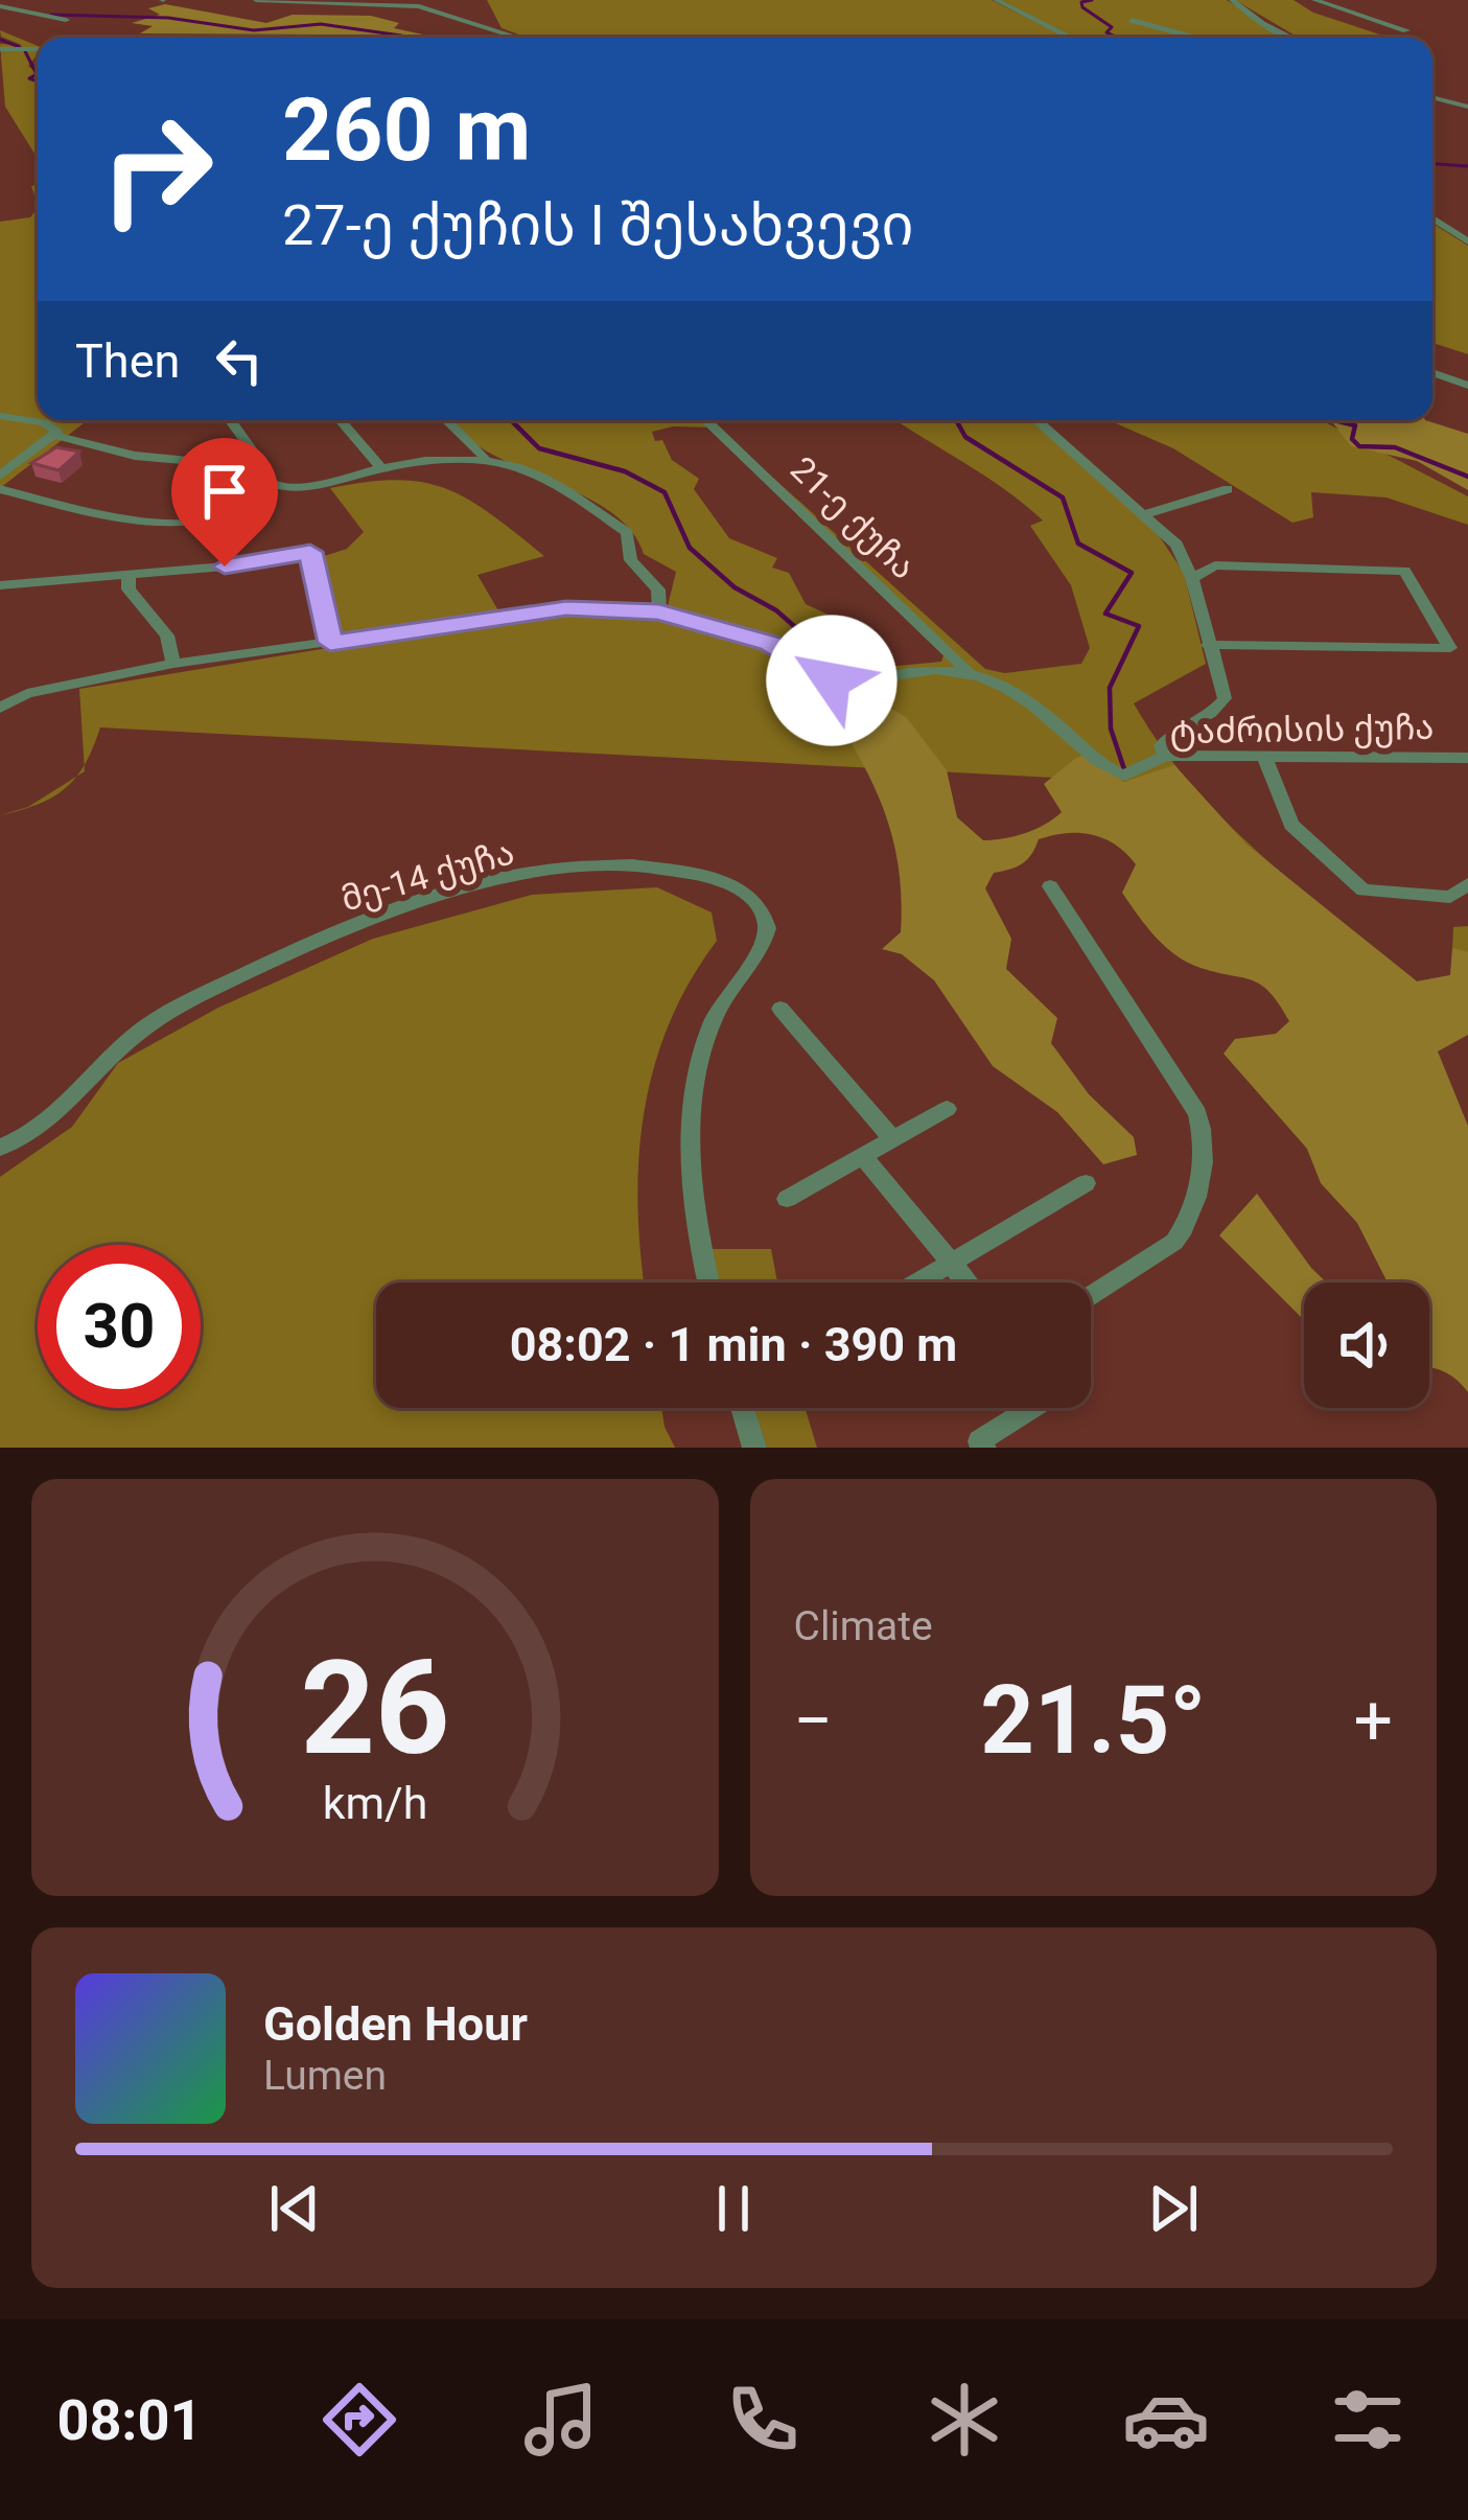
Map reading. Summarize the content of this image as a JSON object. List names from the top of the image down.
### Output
{
  "streets": {
    "street": ["21-ე ქუჩა", "ტაძრისის ქუჩა", "მე-14 ქუჩა"]
  },
  "crossings": [
    ["21-ე ქუჩა", "ტაძრისის ქუჩა"]
  ],
  "page": {
    "turn": ["260 m", "27-ე ქუჩის I შესახვევი"],
    "then": "Then",
    "limit": "30",
    "trip": "08:02 · 1 min · 390 m",
    "tile": "Climate",
    "heat": ["−", "21.5°", "+"],
    "song": ["Golden Hour", "Lumen"],
    "tabs": "08:01",
    "gauge": ["26", "km/h"]
  }
}
